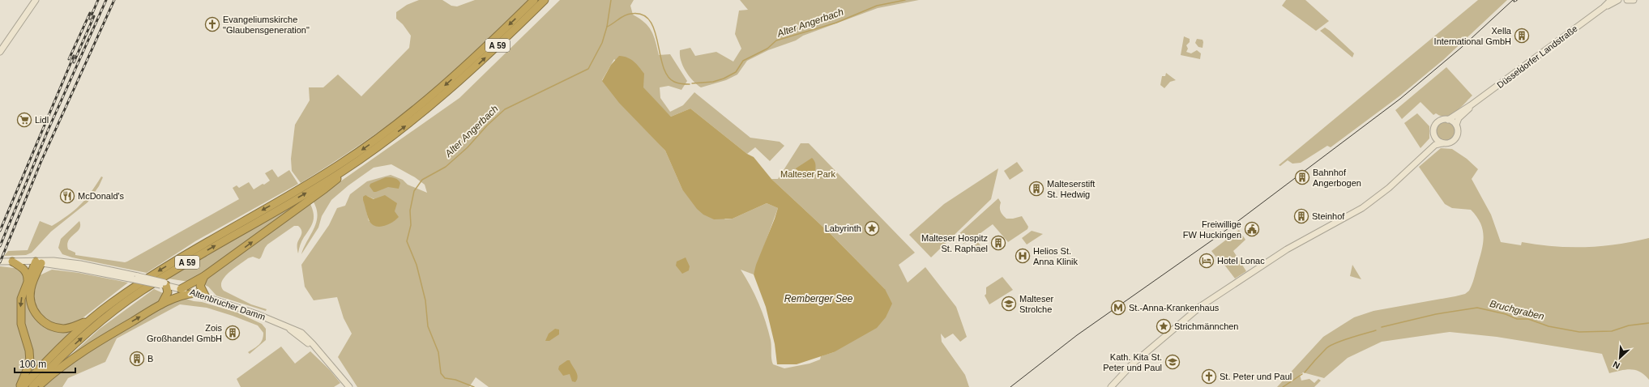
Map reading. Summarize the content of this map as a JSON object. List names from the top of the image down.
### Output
{
  "streets": {
    "highway": ["A 59"],
    "main road": ["Düsseldorfer Landstraße", "Altenbrucher Damm"]
  },
  "water": ["Alter Angerbach", "Remberger See", "Bruchgraben"],
  "parks": ["Malteser Park"],
  "places": {
    "church": ["Evangeliumskirche \"Glaubensgeneration\"", "St. Peter und Paul"],
    "building": [
      "Xella International GmbH",
      "Bahnhof Angerbogen",
      "Malteserstift St. Hedwig",
      "Steinhof",
      "Malteser Hospitz St. Raphael",
      "Zois Großhandel GmbH",
      "B"
    ],
    "supermarket": ["Lidl"],
    "restaurant": ["McDonald's"],
    "place": ["Labyrinth", "Strichmännchen"],
    "public building": ["Freiwillige FW Huckingen"],
    "hospital": ["Helios St. Anna Klinik"],
    "hotel": ["Hotel Lonac"],
    "school or university": ["Malteser Strolche", "Kath. Kita St. Peter und Paul"],
    "metro station": ["St.-Anna-Krankenhaus"]
  },
  "scale_bar": "100 m",
  "north": "bottom left"
}
